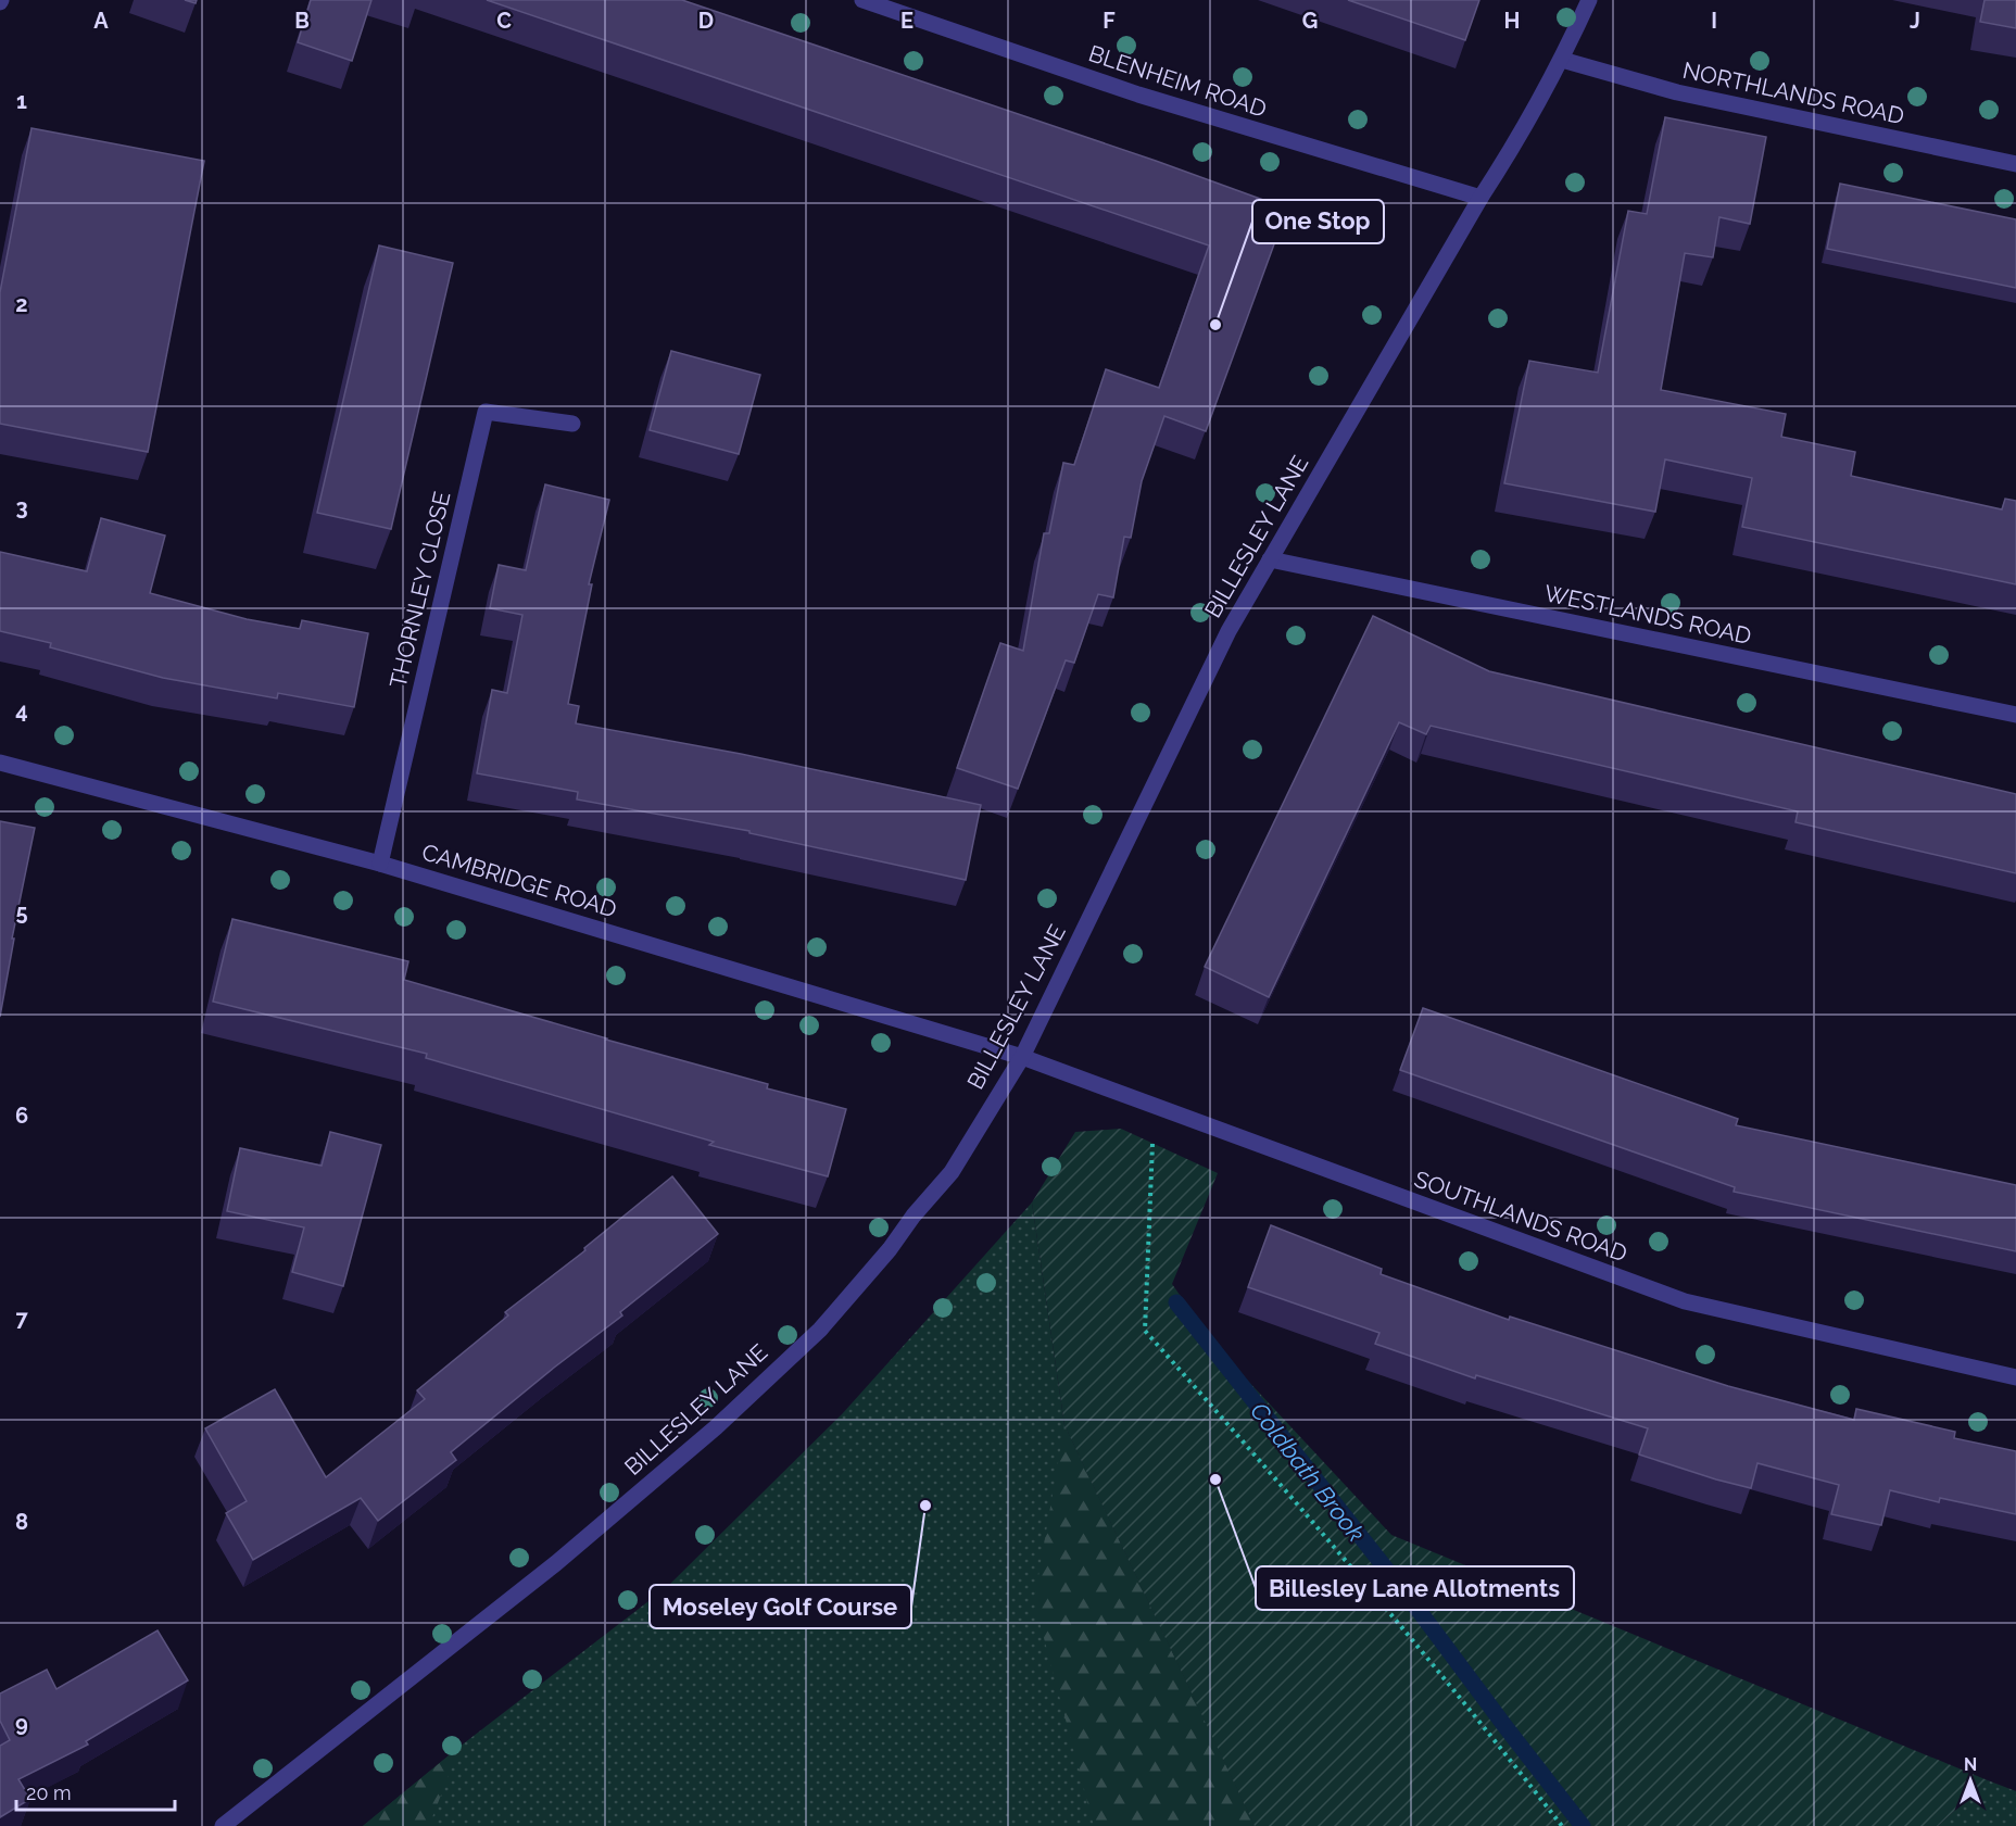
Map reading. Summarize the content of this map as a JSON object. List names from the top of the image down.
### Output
{
  "streets": {
    "street": [
      "BLENHEIM ROAD",
      "NORTHLANDS ROAD",
      "BILLESLEY LANE",
      "THORNLEY CLOSE",
      "WESTLANDS ROAD",
      "CAMBRIDGE ROAD",
      "SOUTHLANDS ROAD"
    ]
  },
  "crossings": [
    ["BLENHEIM ROAD", "BILLESLEY LANE"],
    ["NORTHLANDS ROAD", "BILLESLEY LANE"],
    ["BILLESLEY LANE", "WESTLANDS ROAD"],
    ["BILLESLEY LANE", "CAMBRIDGE ROAD"],
    ["BILLESLEY LANE", "SOUTHLANDS ROAD"],
    ["THORNLEY CLOSE", "CAMBRIDGE ROAD"],
    ["CAMBRIDGE ROAD", "SOUTHLANDS ROAD"]
  ],
  "water": ["Coldbath Brook"],
  "places": ["One Stop", "Billesley Lane Allotments", "Moseley Golf Course"],
  "scale_bar": "20 m",
  "north": "top",
  "grid": {
    "columns": [
      "A",
      "B",
      "C",
      "D",
      "E",
      "F",
      "G",
      "H",
      "I",
      "J"
    ],
    "rows": [
      "1",
      "2",
      "3",
      "4",
      "5",
      "6",
      "7",
      "8",
      "9"
    ]
  }
}
